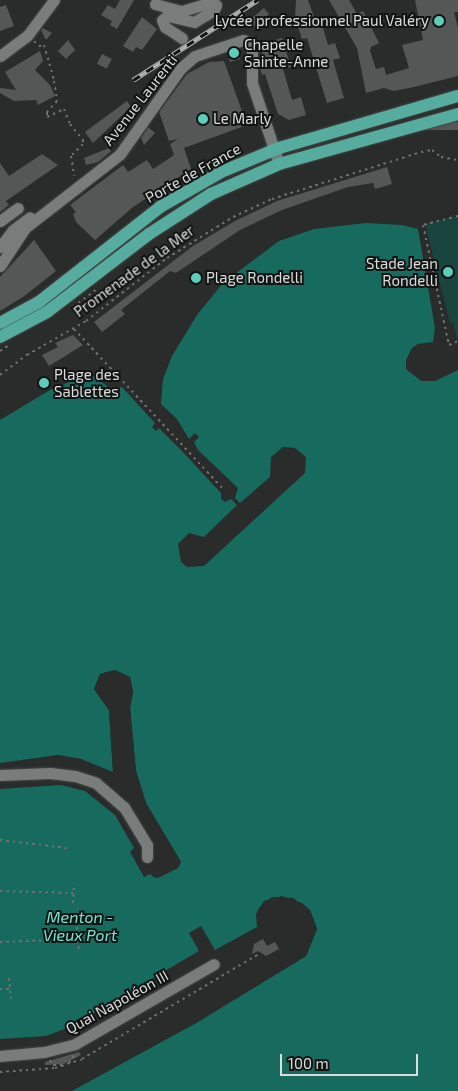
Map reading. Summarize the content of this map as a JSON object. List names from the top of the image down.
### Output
{
  "streets": {
    "main road": ["Porte de France"],
    "street": ["Avenue Laurenti", "Quai Napoléon III"],
    "path": ["Promenade de la Mer"]
  },
  "crossings": [
    ["Avenue Laurenti", "Porte de France"]
  ],
  "water": ["Menton - Vieux Port"],
  "places": [
    "Lycée professionnel Paul Valéry",
    "Chapelle Sainte-Anne",
    "Le Marly",
    "Stade Jean Rondelli",
    "Plage Rondelli",
    "Plage des Sablettes"
  ],
  "scale_bar": "100 m"
}
